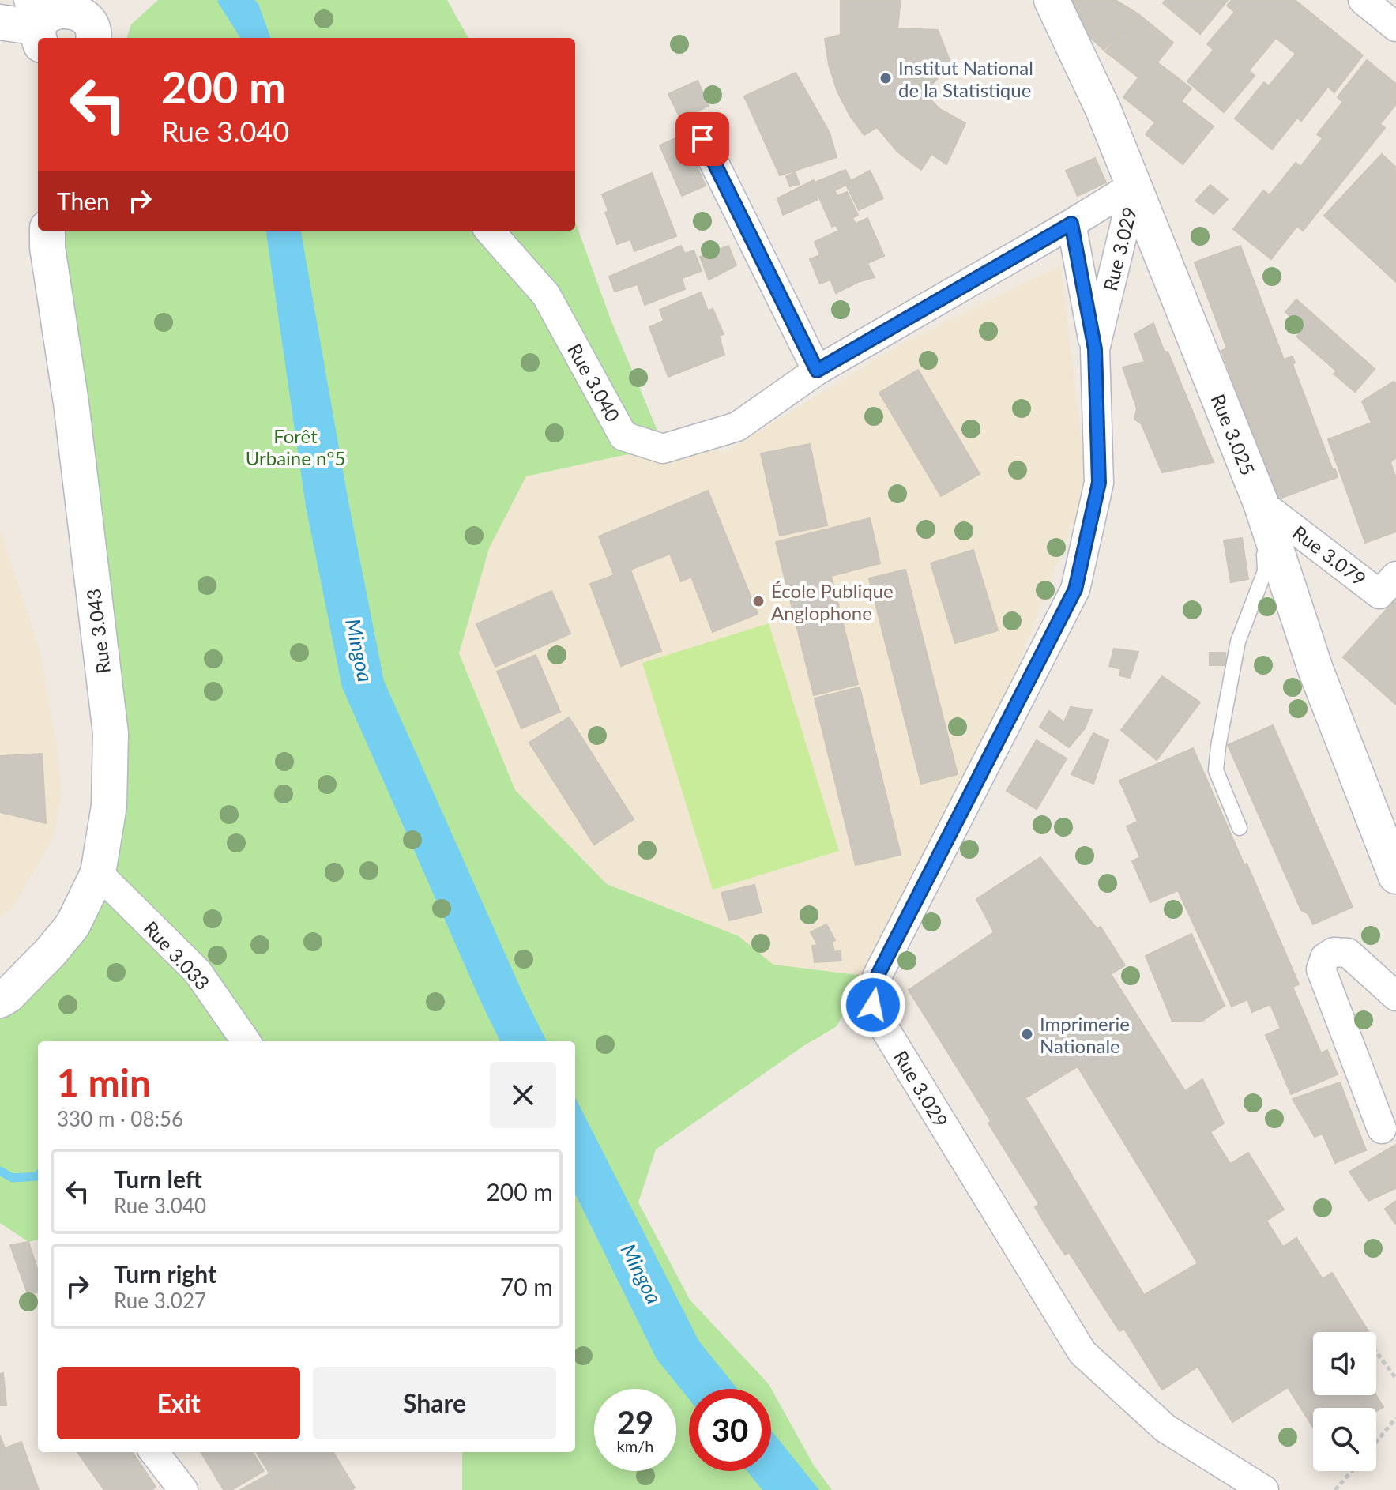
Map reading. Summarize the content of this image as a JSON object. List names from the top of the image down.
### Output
{
  "streets": {
    "street": [
      "Rue 3.029",
      "Rue 3.040",
      "Rue 3.025",
      "Rue 3.079",
      "Rue 3.043",
      "Rue 3.033"
    ]
  },
  "crossings": [
    ["Rue 3.029", "Rue 3.040"],
    ["Rue 3.029", "Rue 3.025"],
    ["Rue 3.040", "Rue 3.025"],
    ["Rue 3.025", "Rue 3.079"],
    ["Rue 3.043", "Rue 3.033"]
  ],
  "water": ["Mingoa"],
  "parks": ["Forêt Urbaine n°5"],
  "places": ["Institut National de la Statistique", "École Publique Anglophone", "Imprimerie Nationale"],
  "page": {
    "turn": ["200 m", "Rue 3.040"],
    "then": "Then",
    "heading": ["1 min", "330 m · 08:56"],
    "list": [
      {
        "name": "Turn left",
        "note": "Rue 3.040",
        "value": "200 m"
      },
      {
        "name": "Turn right",
        "note": "Rue 3.027",
        "value": "70 m"
      }
    ],
    "buttons": ["Exit", "Share"],
    "speed": "29 km/h",
    "limit": "30"
  }
}
